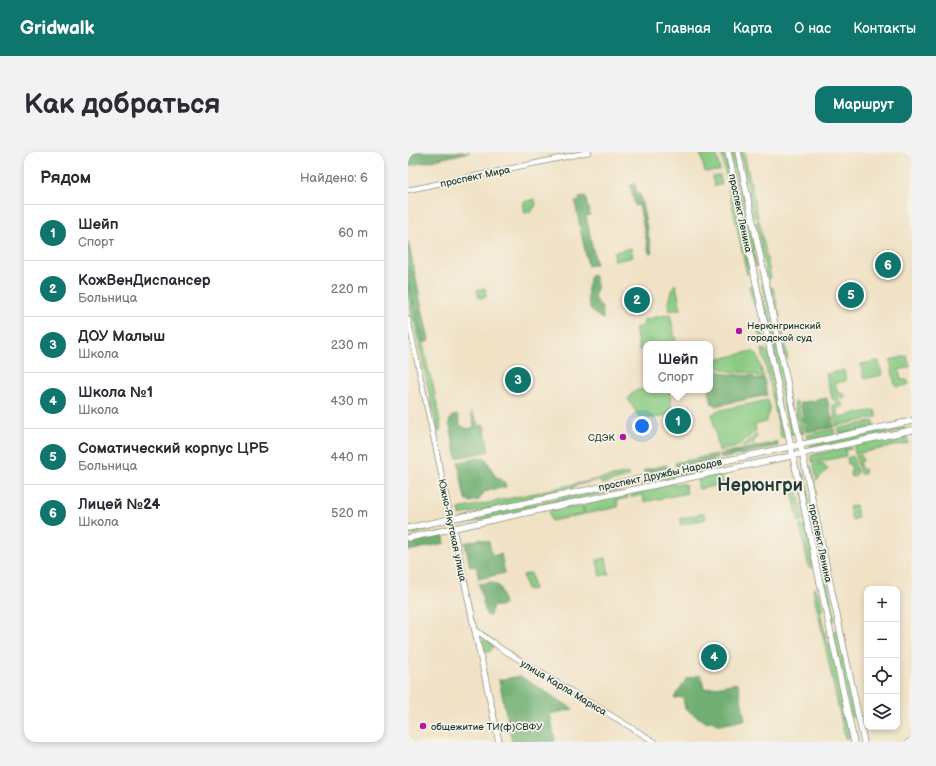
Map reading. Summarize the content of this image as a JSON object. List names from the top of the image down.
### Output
{
  "streets": {
    "street": [
      "проспект Мира",
      "проспект Ленина",
      "проспект Дружбы Народов",
      "Южно-Якутская улица",
      "улица Карла Маркса"
    ]
  },
  "crossings": [
    ["проспект Ленина", "проспект Дружбы Народов"],
    ["проспект Дружбы Народов", "Южно-Якутская улица"],
    ["Южно-Якутская улица", "улица Карла Маркса"]
  ],
  "districts": ["Нерюнгри"],
  "places": ["Нерюнгринский городской суд", "СДЭК", "общежитие ТИ(ф)СВФУ"],
  "page": {
    "header": "Gridwalk",
    "nav": [
      "Главная",
      "Карта",
      "О нас",
      "Контакты"
    ],
    "buttons": "Маршрут",
    "title": "Как добраться",
    "heading": ["Рядом", "Найдено: 6"],
    "list": [
      {
        "mark": "1",
        "name": "Шейп",
        "note": "Спорт",
        "value": "60 m"
      },
      {
        "mark": "2",
        "name": "КожВенДиспансер",
        "note": "Больница",
        "value": "220 m"
      },
      {
        "mark": "3",
        "name": "ДОУ Малыш",
        "note": "Школа",
        "value": "230 m"
      },
      {
        "mark": "4",
        "name": "Школа №1",
        "note": "Школа",
        "value": "430 m"
      },
      {
        "mark": "5",
        "name": "Соматический корпус ЦРБ",
        "note": "Больница",
        "value": "440 m"
      },
      {
        "mark": "6",
        "name": "Лицей №24",
        "note": "Школа",
        "value": "520 m"
      }
    ],
    "pins": [
      "6",
      "5",
      "2",
      "3",
      "1",
      "4"
    ],
    "popup": ["Шейп", "Спорт"],
    "map_buttons": ["+", "−"]
  }
}
